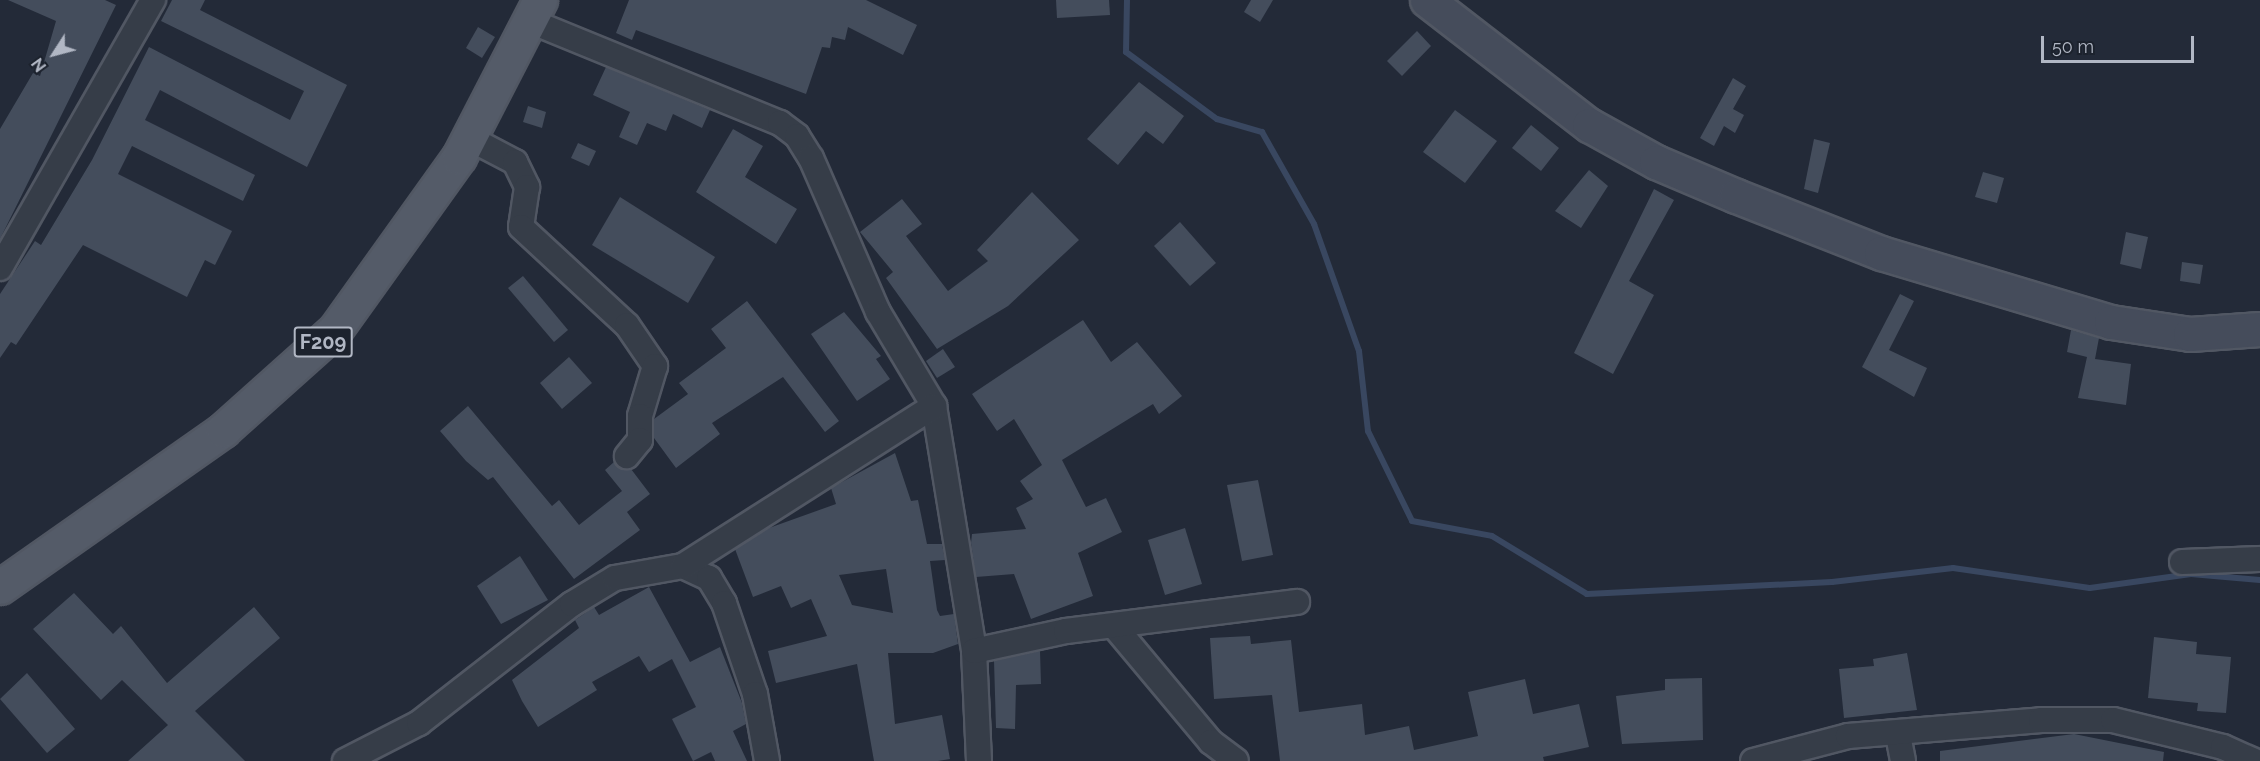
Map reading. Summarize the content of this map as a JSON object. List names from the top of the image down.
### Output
{
  "streets": {
    "main road": ["F209"]
  },
  "scale_bar": "50 m",
  "north": "bottom left"
}
